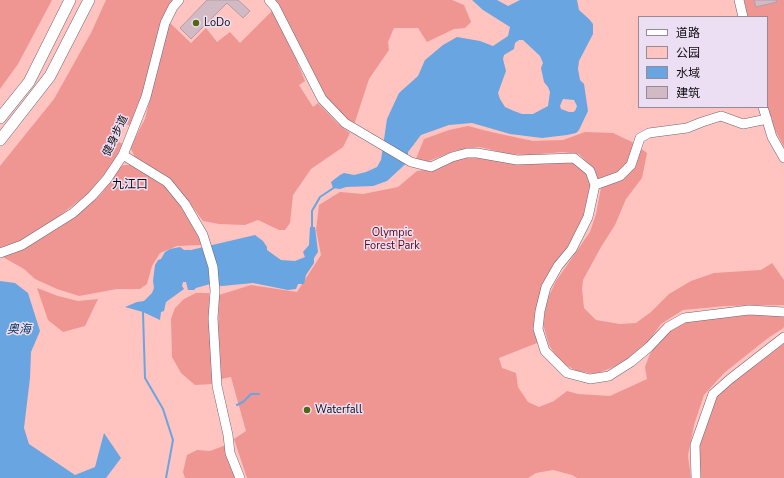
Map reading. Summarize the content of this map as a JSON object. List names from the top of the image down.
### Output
{
  "streets": {
    "street": ["健身步道"]
  },
  "districts": ["九江口"],
  "water": ["奥海"],
  "parks": ["Olympic Forest Park"],
  "places": ["LoDo", "Waterfall"],
  "legend": [
    "道路",
    "公园",
    "水域",
    "建筑"
  ]
}
